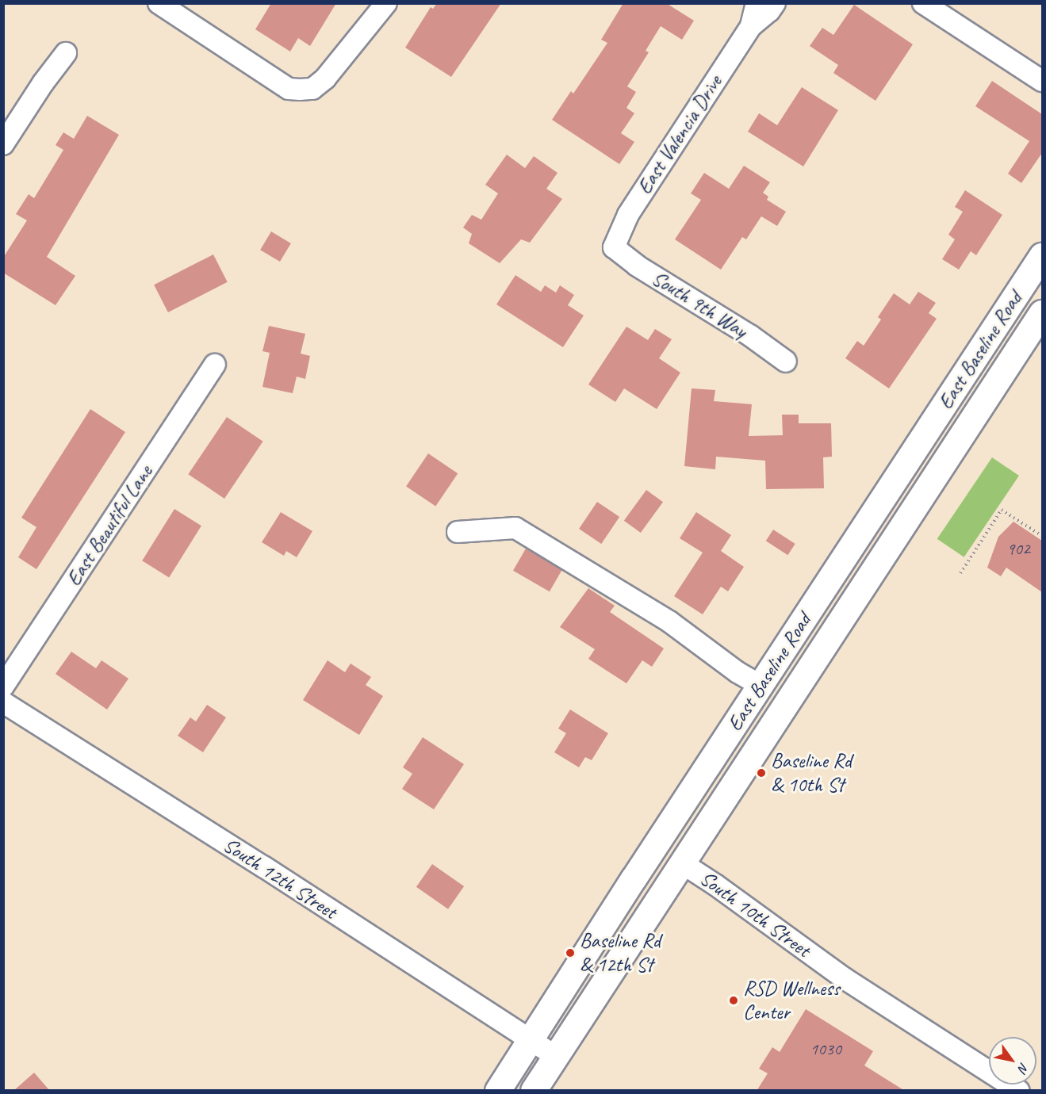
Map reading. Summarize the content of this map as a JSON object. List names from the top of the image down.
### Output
{
  "streets": {
    "main road": ["East Baseline Road"],
    "street": [
      "East Valencia Drive",
      "South 9th Way",
      "East Beautiful Lane",
      "South 12th Street",
      "South 10th Street"
    ]
  },
  "crossings": [
    ["East Valencia Drive", "South 9th Way"],
    ["East Baseline Road", "South 12th Street"],
    ["East Baseline Road", "South 10th Street"]
  ],
  "places": ["Baseline Rd & 10th St", "Baseline Rd & 12th St", "RSD Wellness Center"],
  "house_numbers": ["902", "1030"],
  "north": "bottom right"
}
